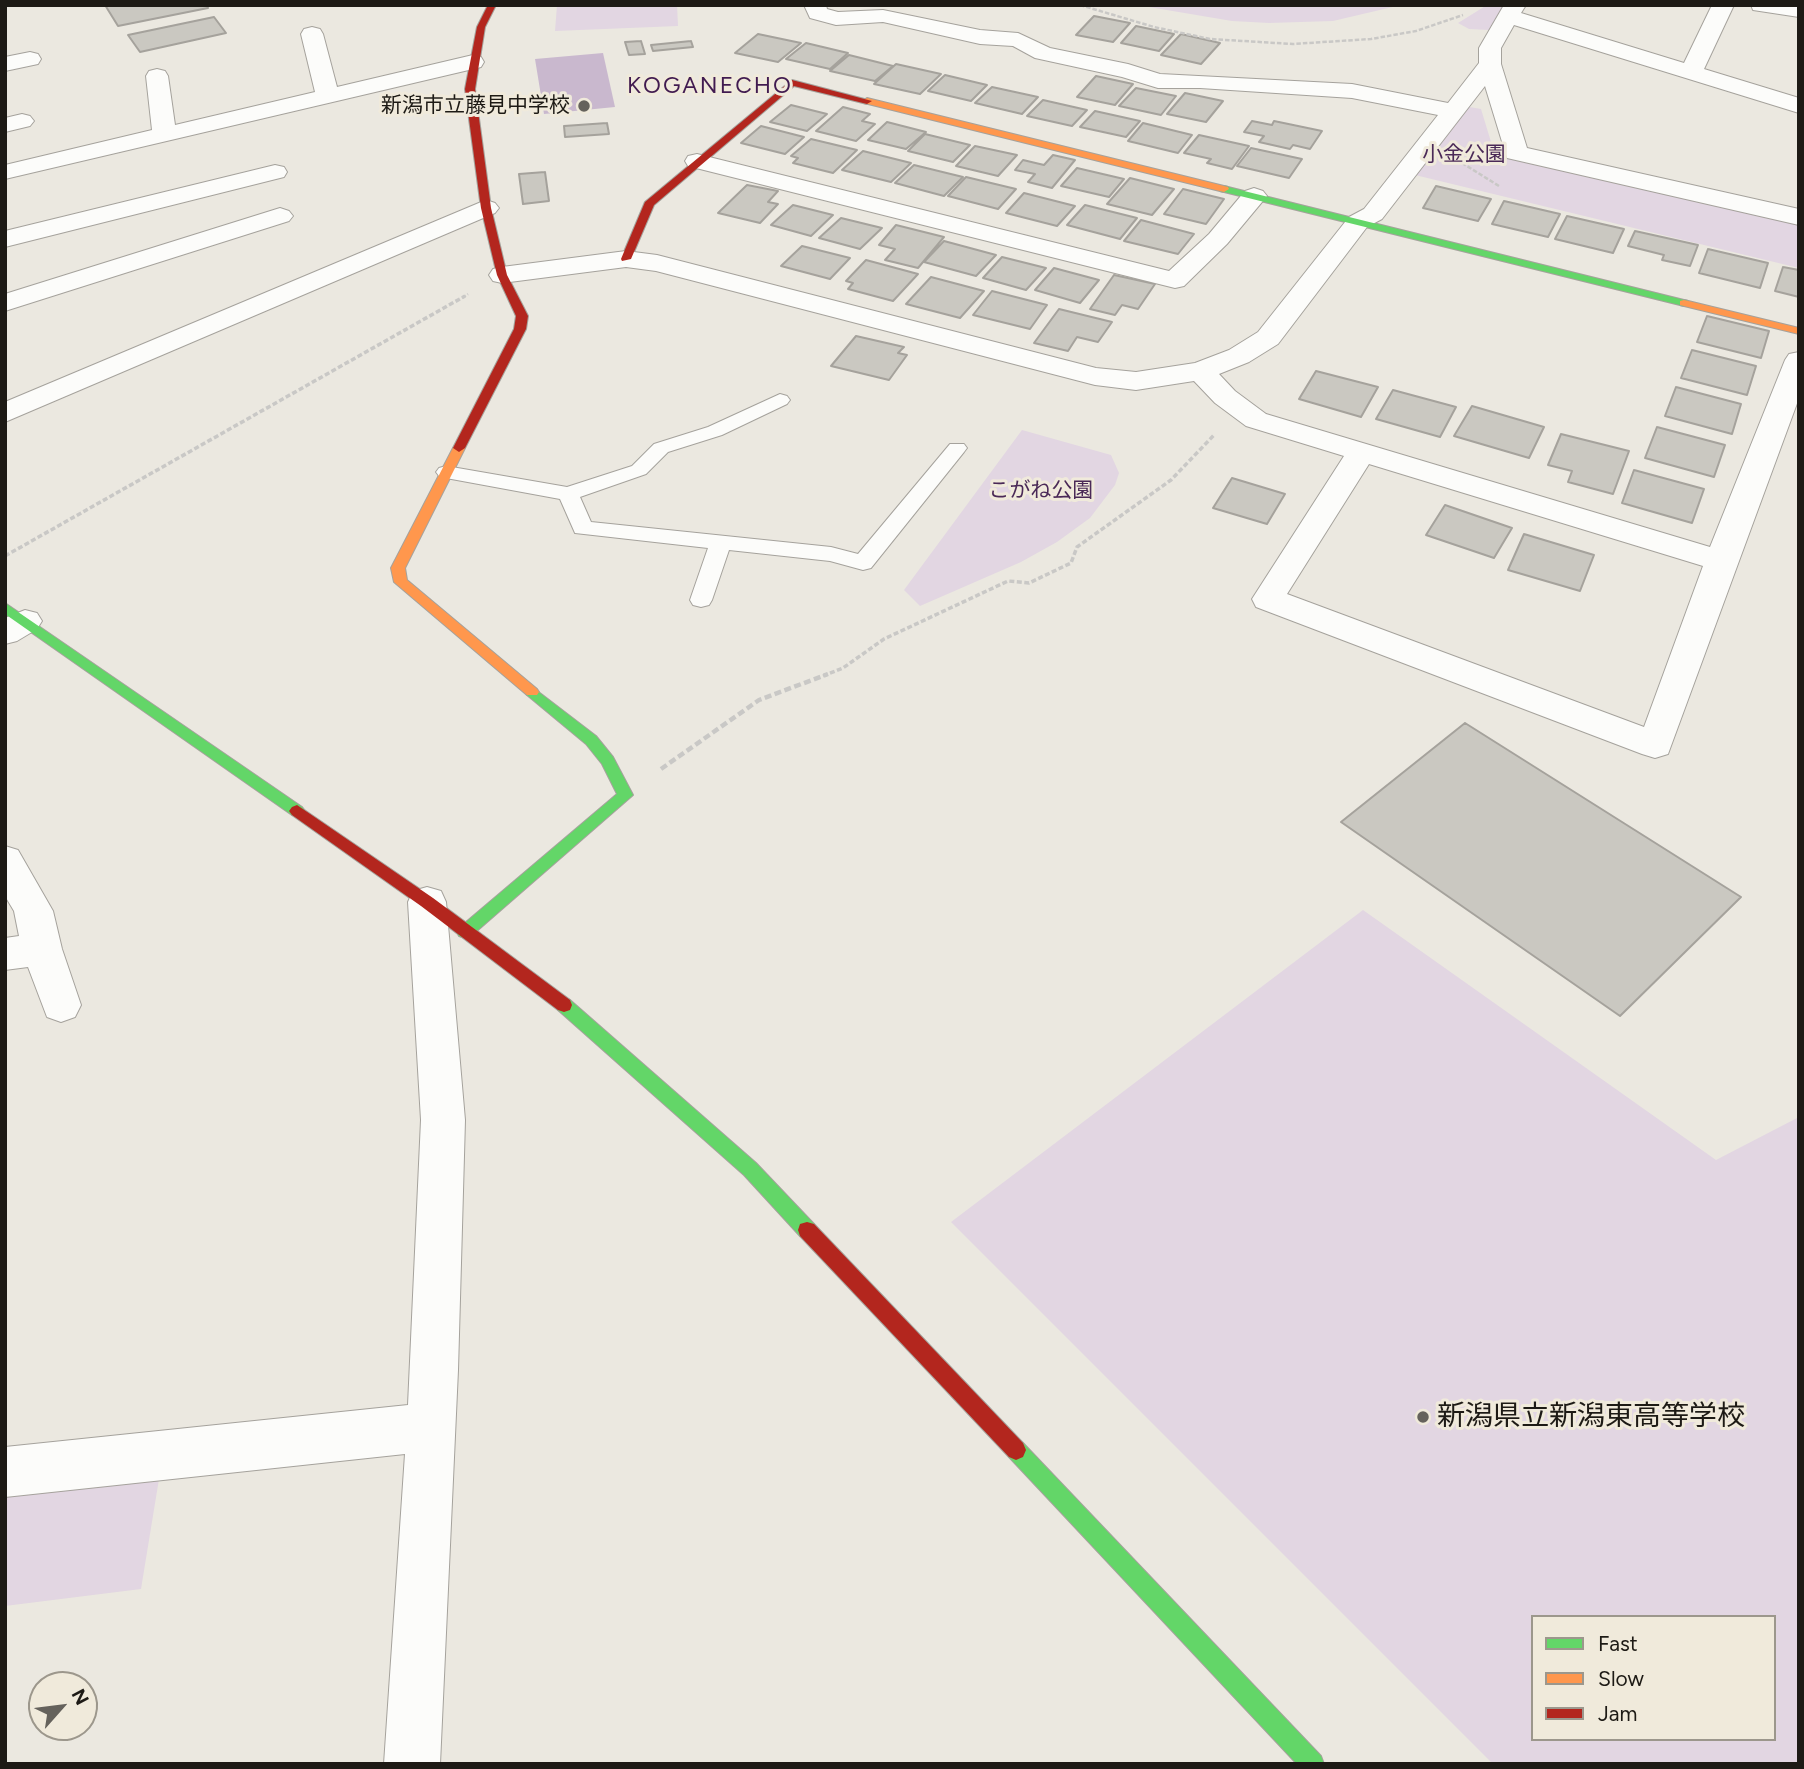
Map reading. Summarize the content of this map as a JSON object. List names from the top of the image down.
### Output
{
  "districts": ["KOGANECHO"],
  "parks": ["小金公園", "こがね公園"],
  "places": ["新潟市立藤見中学校", "新潟県立新潟東高等学校"],
  "legend": ["Fast", "Slow", "Jam"],
  "north": "top right"
}
